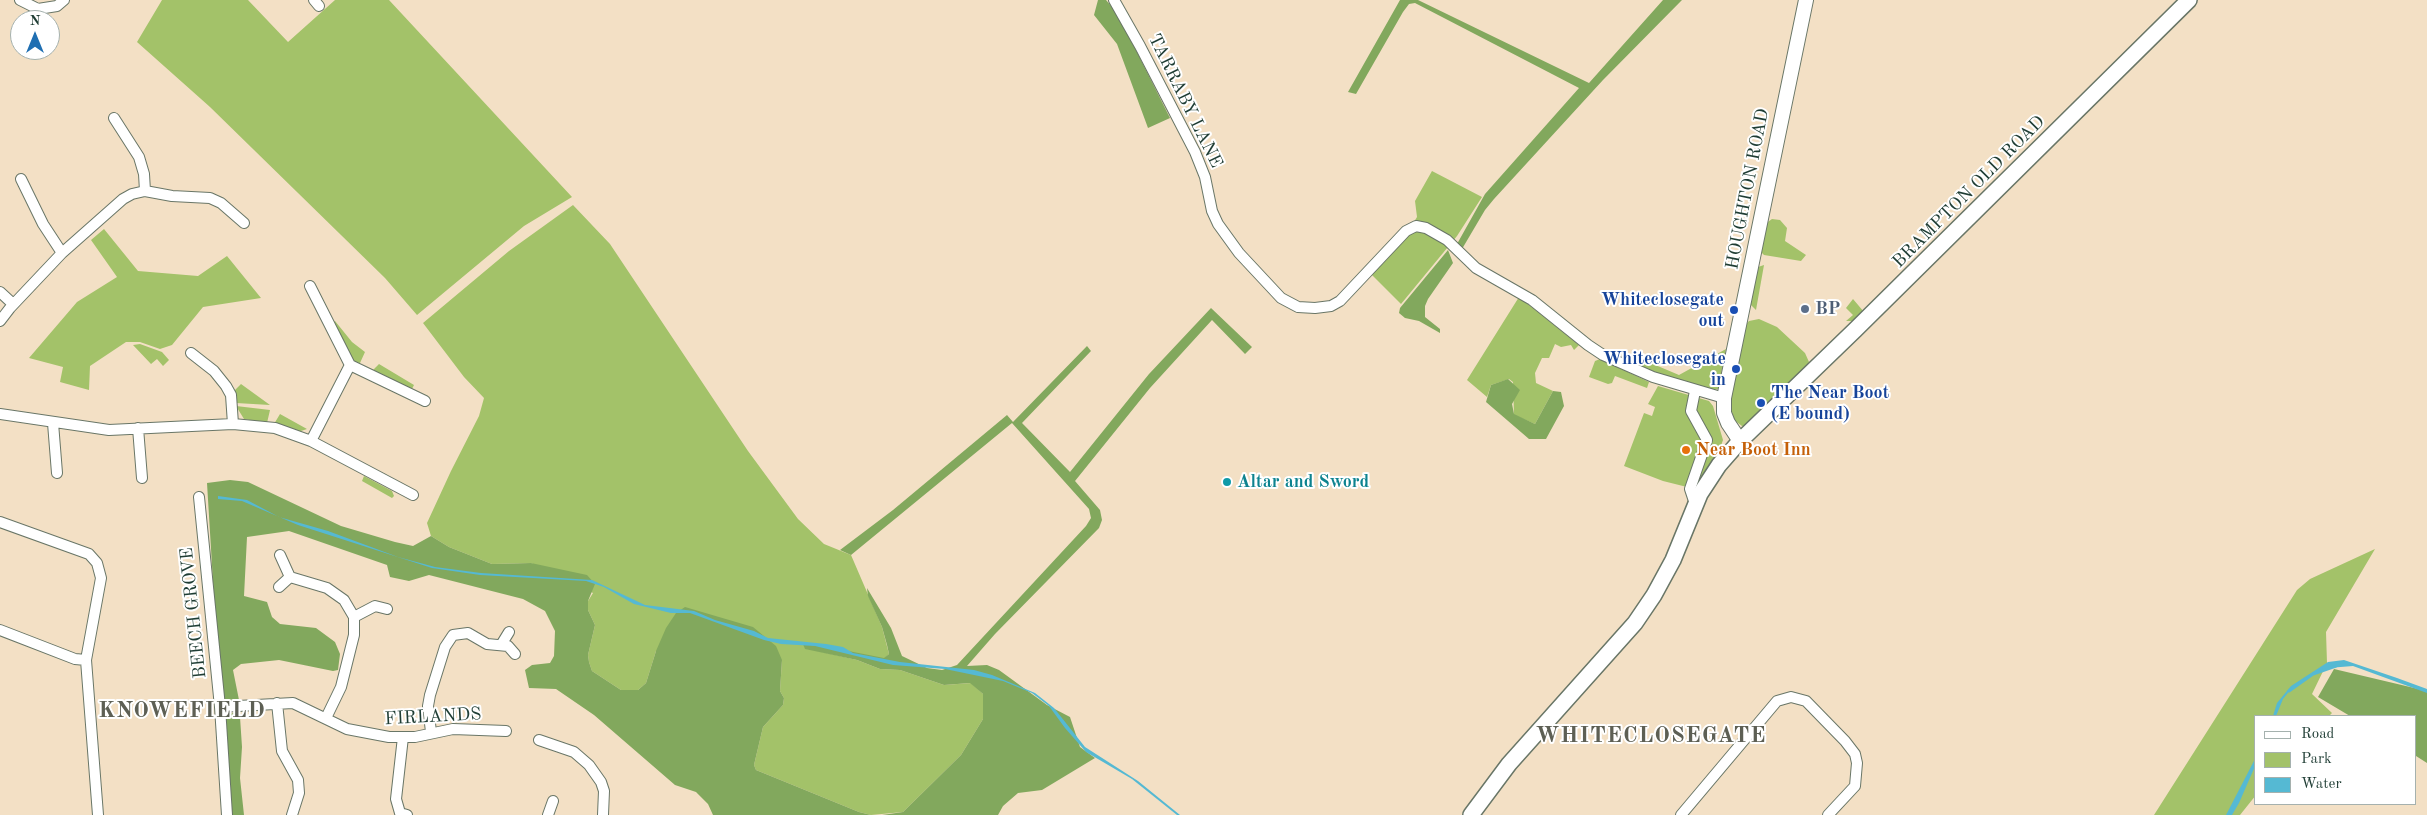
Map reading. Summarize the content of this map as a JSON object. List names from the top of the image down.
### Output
{
  "streets": {
    "main road": ["BRAMPTON OLD ROAD"],
    "street": [
      "TARRABY LANE",
      "HOUGHTON ROAD",
      "BEECH GROVE",
      "FIRLANDS"
    ]
  },
  "crossings": [
    ["TARRABY LANE", "HOUGHTON ROAD"],
    ["HOUGHTON ROAD", "BRAMPTON OLD ROAD"],
    ["BEECH GROVE", "FIRLANDS"]
  ],
  "districts": ["KNOWEFIELD", "WHITECLOSEGATE"],
  "places": [
    "BP",
    "Whiteclosegate out",
    "Whiteclosegate in",
    "The Near Boot (E bound)",
    "Near Boot Inn",
    "Altar and Sword"
  ],
  "legend": ["Road", "Park", "Water"],
  "north": "top"
}
